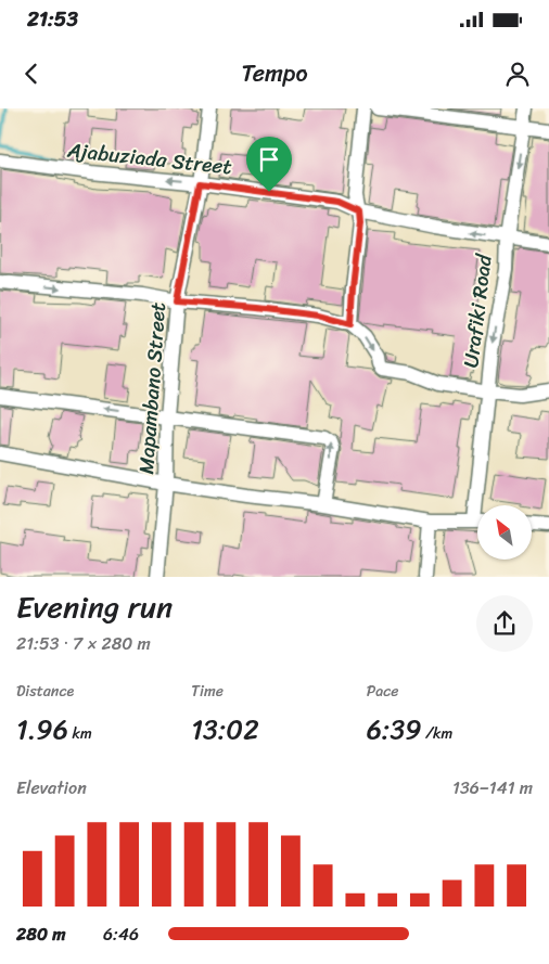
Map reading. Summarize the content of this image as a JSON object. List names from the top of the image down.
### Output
{
  "streets": {
    "street": ["Ajabuziada Street", "Urafiki Road", "Mapambano Street"]
  },
  "crossings": [
    ["Ajabuziada Street", "Urafiki Road"],
    ["Ajabuziada Street", "Mapambano Street"]
  ],
  "one_way": ["Urafiki Road"],
  "north": "top left",
  "page": {
    "status": "21:53",
    "header": "Tempo",
    "heading": ["Evening run", "21:53 · 7 × 280 m"],
    "stats": [
      ["Distance", "1.96 km"],
      ["Time", "13:02"],
      ["Pace", "6:39 /km"]
    ],
    "chart": ["Elevation", "136–141 m"],
    "list": [
      {
        "name": "280 m",
        "note": "6:46"
      }
    ]
  }
}
